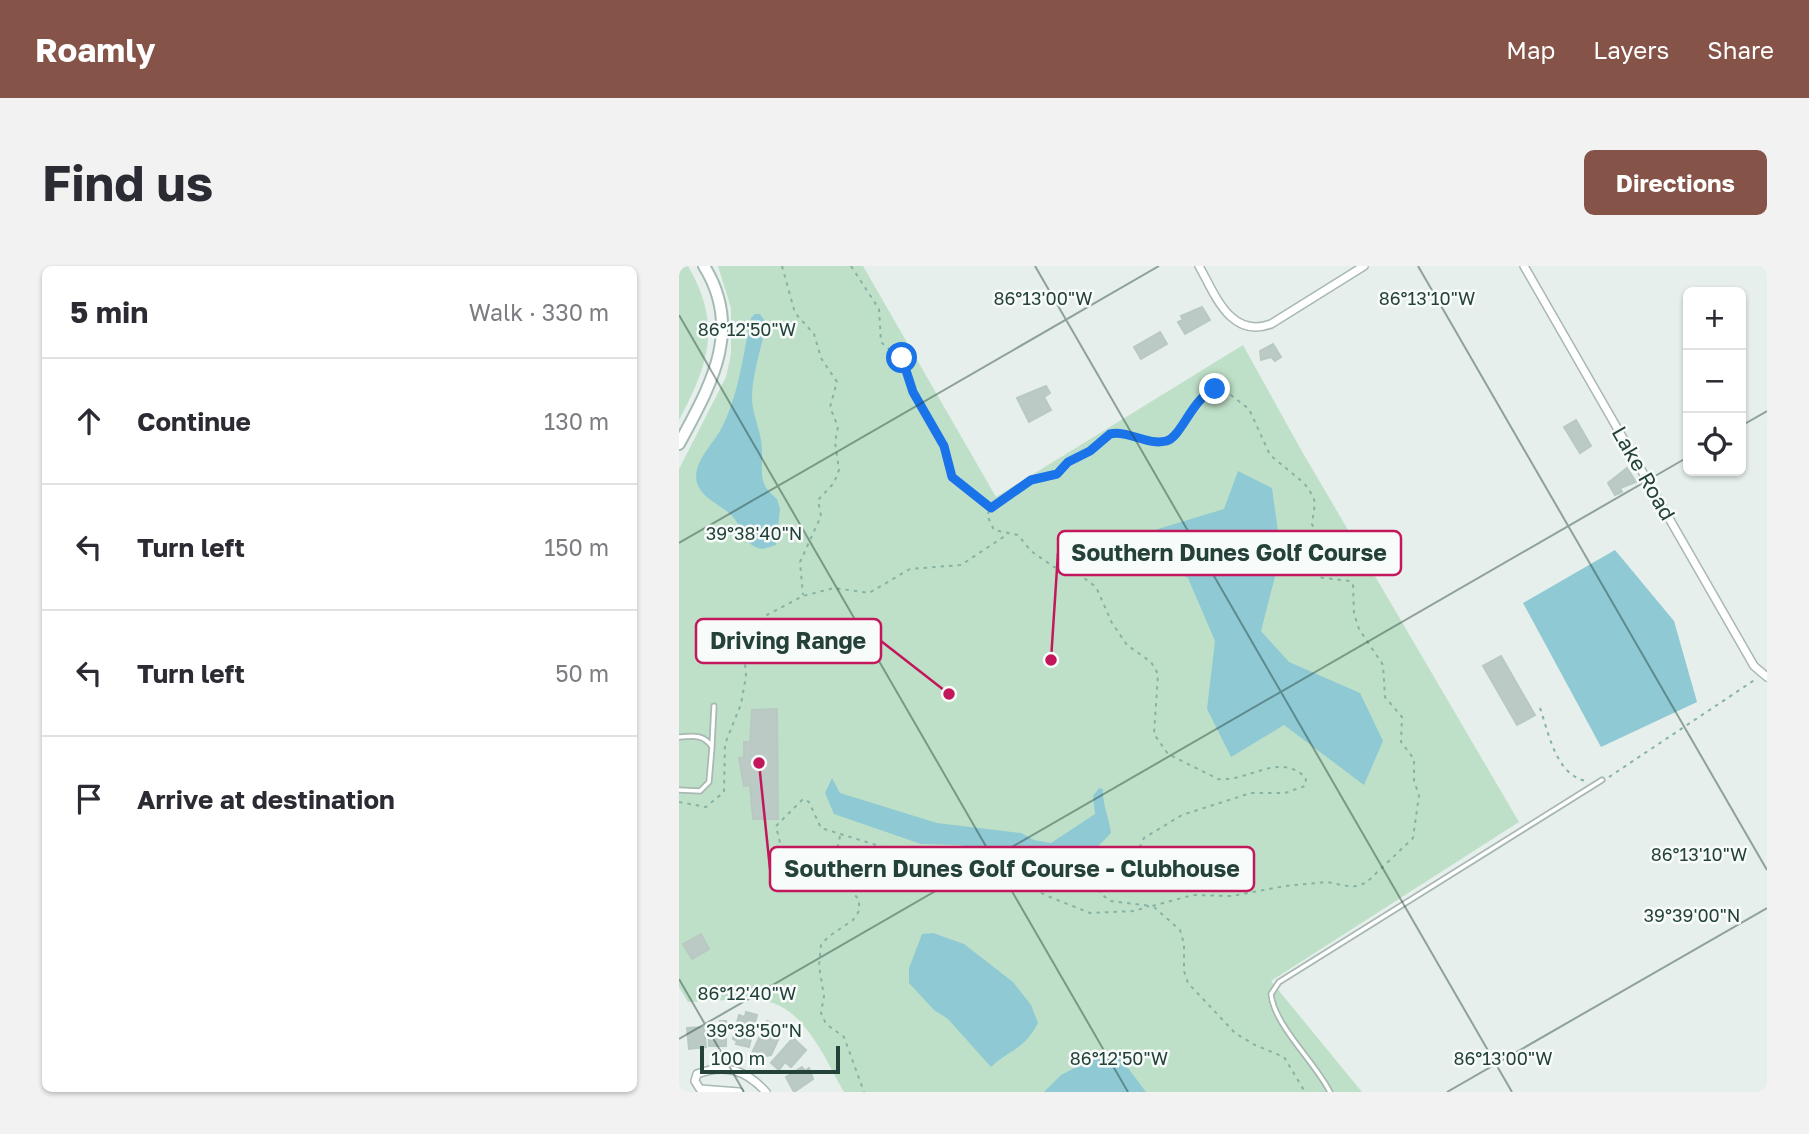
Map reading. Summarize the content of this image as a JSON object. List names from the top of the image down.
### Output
{
  "streets": {
    "street": ["Lake Road"]
  },
  "places": ["Southern Dunes Golf Course", "Driving Range", "Southern Dunes Golf Course - Clubhouse"],
  "scale_bar": "100 m",
  "page": {
    "header": "Roamly",
    "nav": ["Map", "Layers", "Share"],
    "buttons": "Directions",
    "title": "Find us",
    "heading": ["5 min", "Walk · 330 m"],
    "map_buttons": ["+", "−"],
    "list": [
      ["Continue", "130 m"],
      ["Turn left", "150 m"],
      ["Turn left", "50 m"],
      "Arrive at destination"
    ],
    "scale": "100 m"
  },
  "coordinates": [
    "86°13'00\"W",
    "86°13'10\"W",
    "86°12'50\"W",
    "39°38'40\"N",
    "39°39'00\"N",
    "86°12'40\"W",
    "39°38'50\"N"
  ]
}
